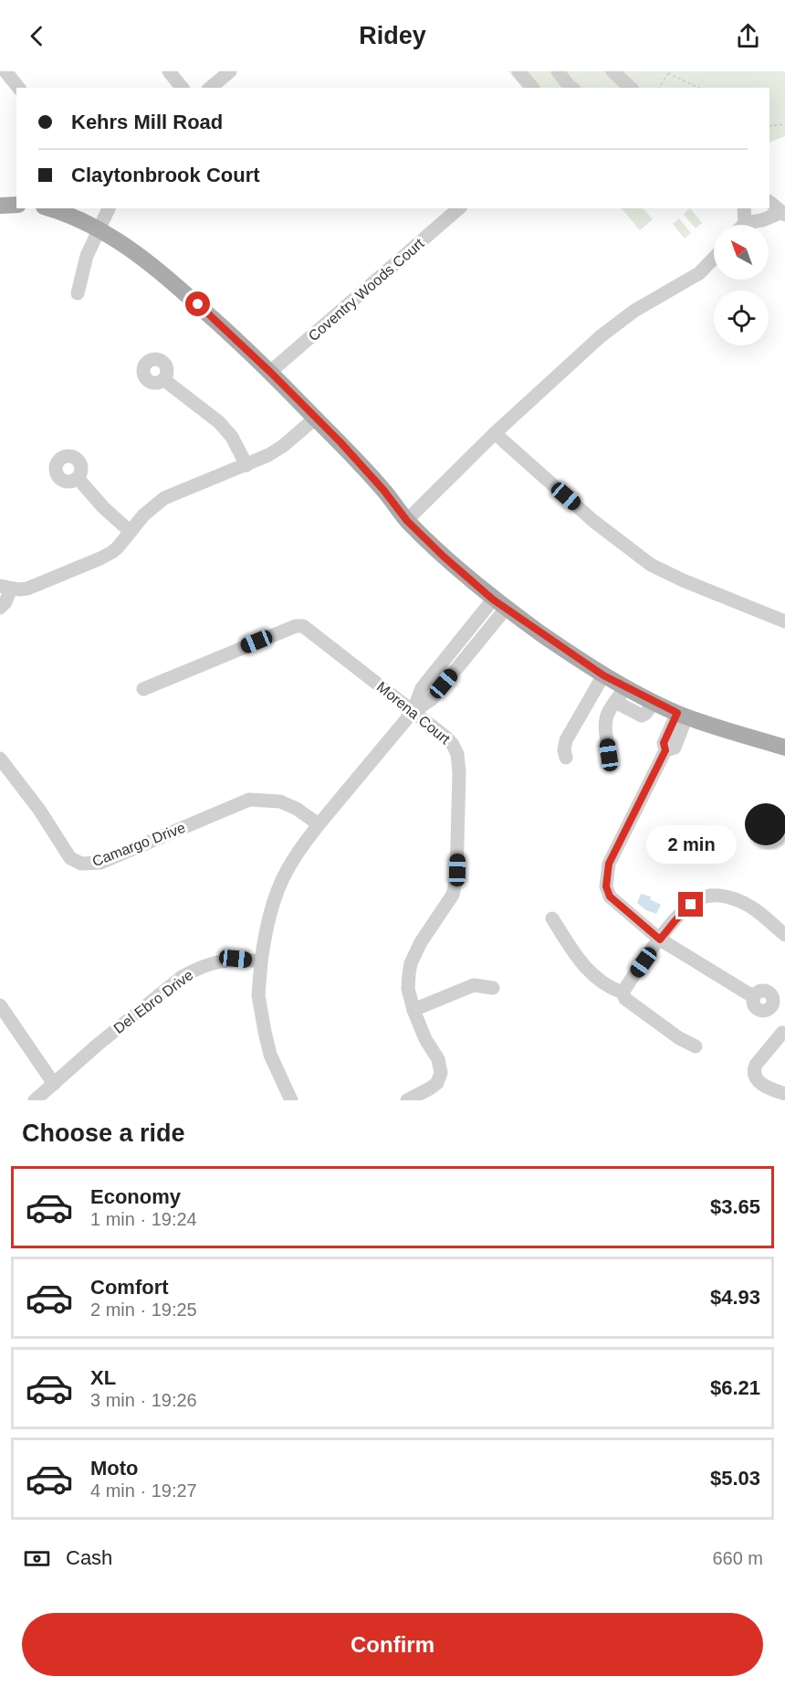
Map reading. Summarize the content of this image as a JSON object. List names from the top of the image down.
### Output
{
  "streets": {
    "street": [
      "Coventry Woods Court",
      "Morena Court",
      "Camargo Drive",
      "Del Ebro Drive"
    ]
  },
  "north": "top left",
  "page": {
    "header": "Ridey",
    "banner": ["Kehrs Mill Road", "Claytonbrook Court"],
    "bubble": "2 min",
    "heading": "Choose a ride",
    "list": [
      {
        "name": "Economy",
        "note": "1 min · 19:24",
        "value": "$3.65"
      },
      {
        "name": "Comfort",
        "note": "2 min · 19:25",
        "value": "$4.93"
      },
      {
        "name": "XL",
        "note": "3 min · 19:26",
        "value": "$6.21"
      },
      {
        "name": "Moto",
        "note": "4 min · 19:27",
        "value": "$5.03"
      }
    ],
    "pay": ["Cash", "660 m"],
    "buttons": "Confirm"
  }
}
